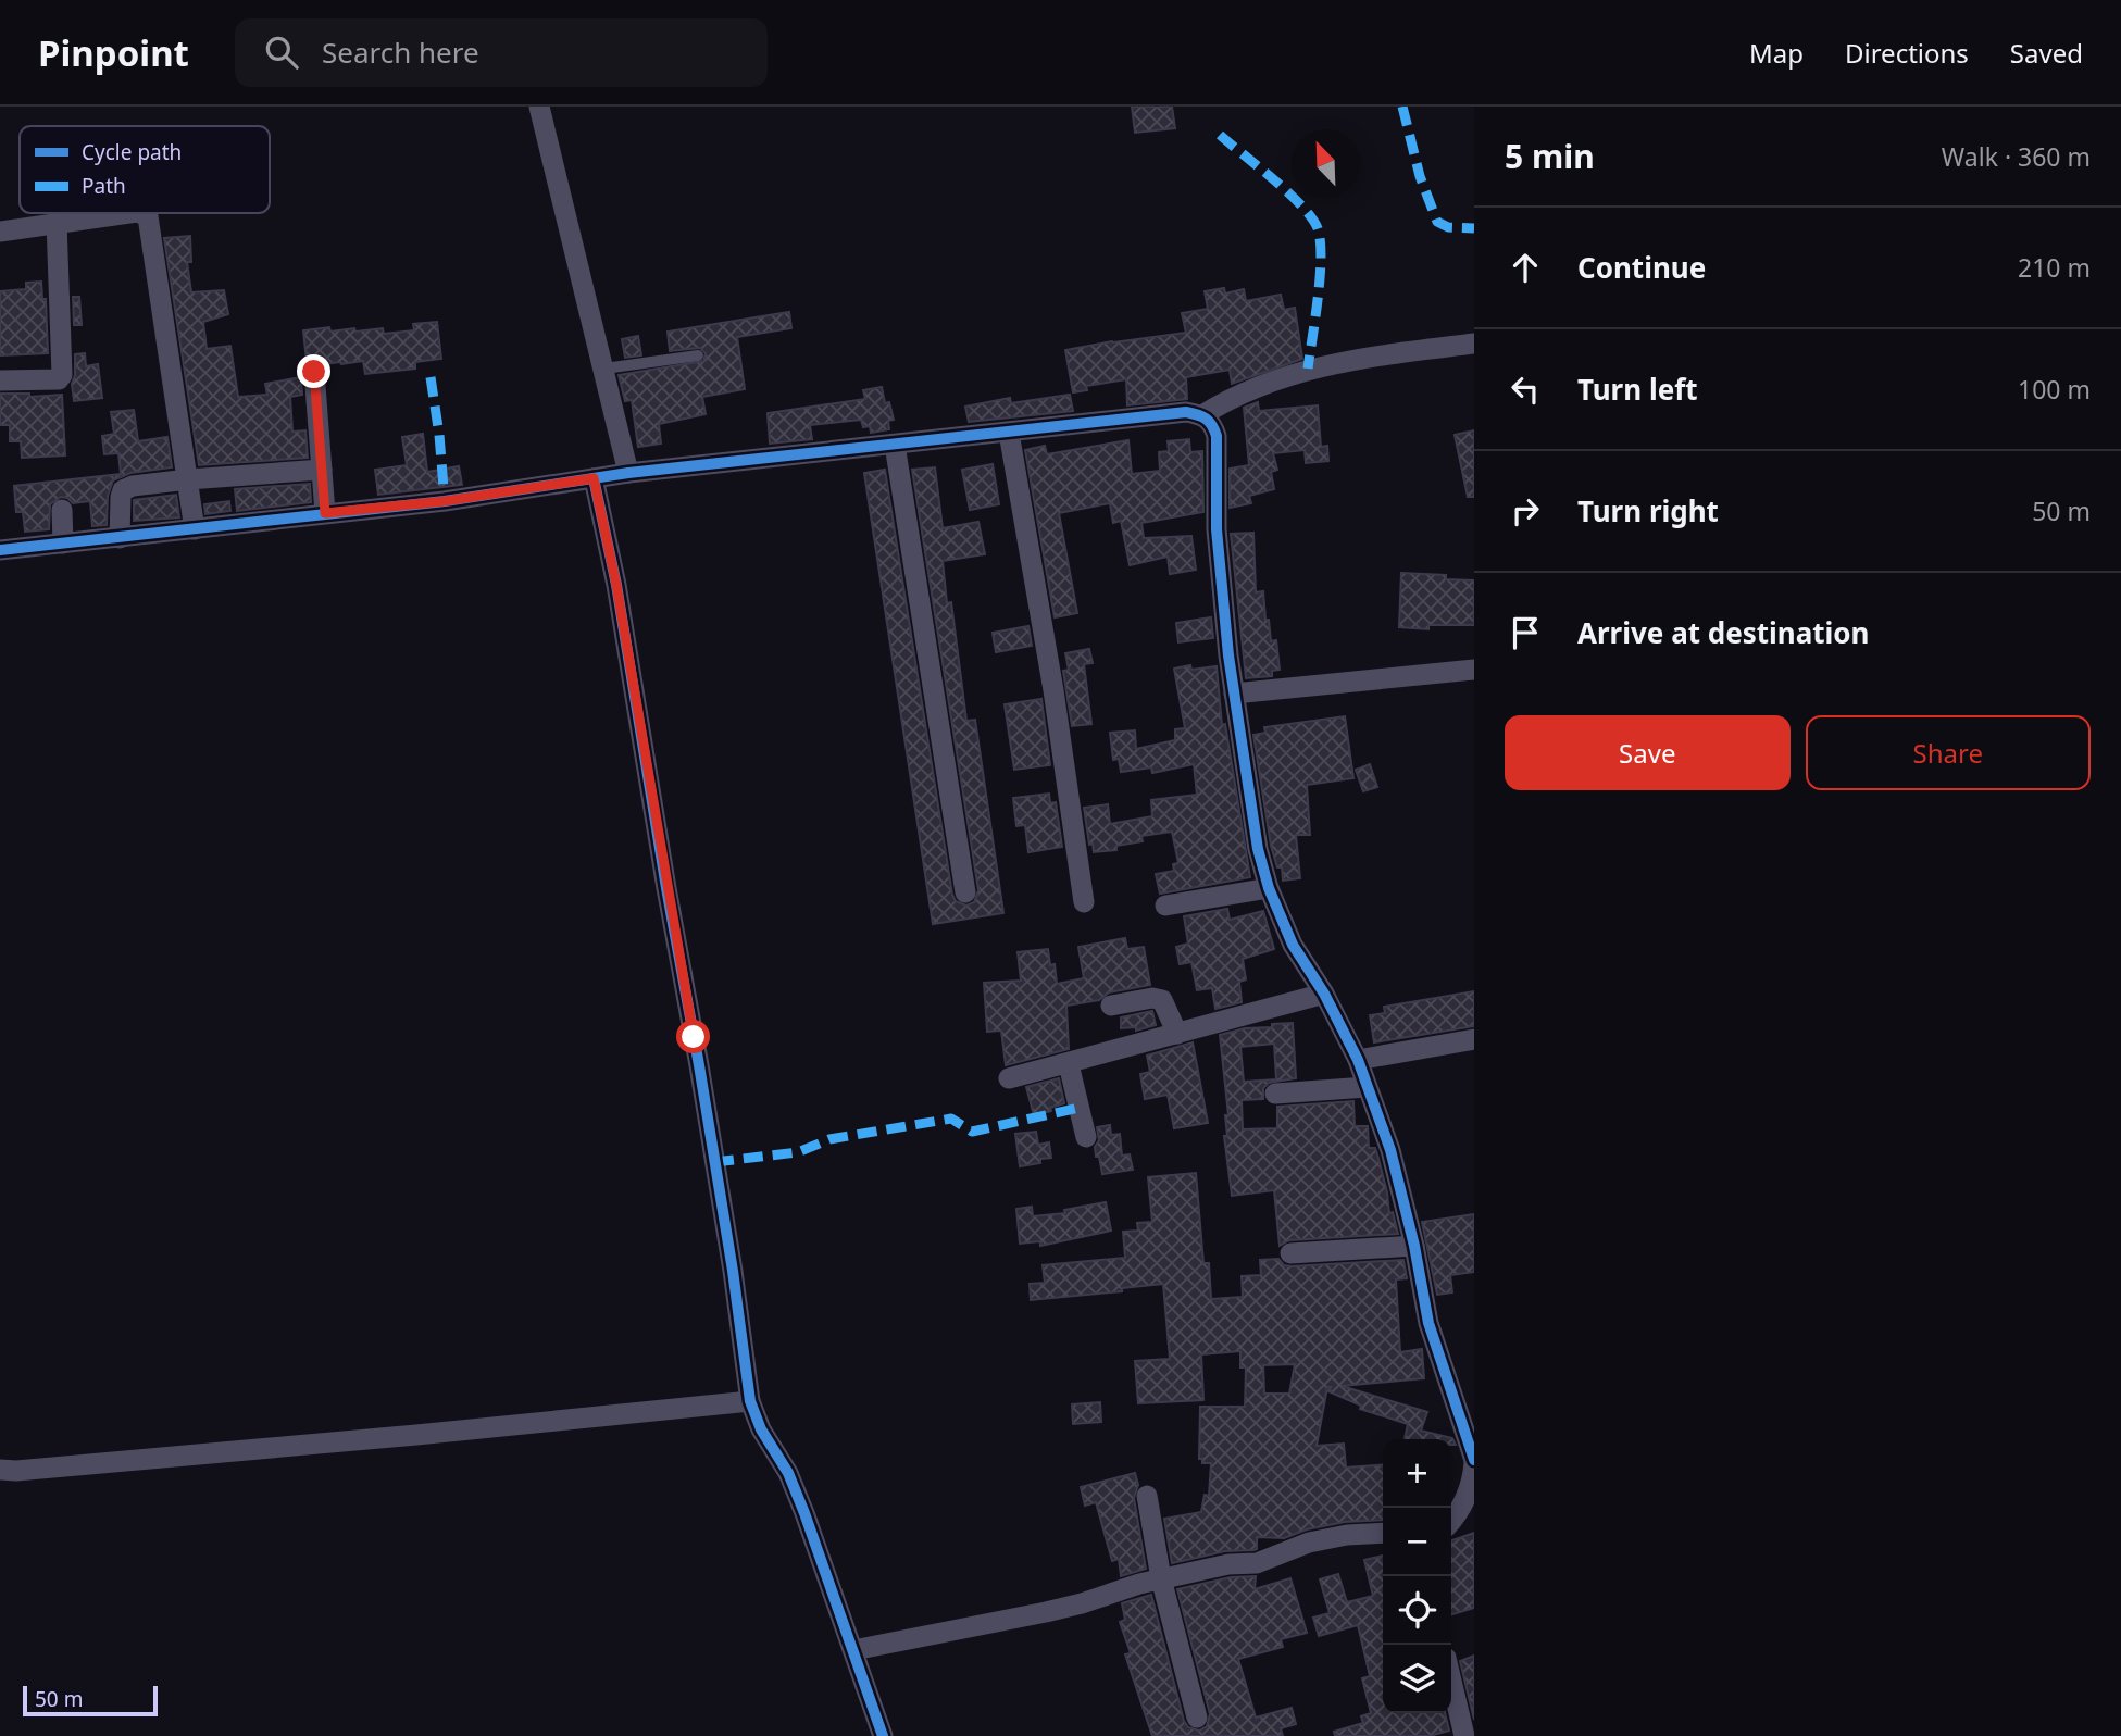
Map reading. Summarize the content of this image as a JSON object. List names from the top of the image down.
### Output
{
  "legend": ["Cycle path", "Path"],
  "scale_bar": "50 m",
  "north": "top left",
  "page": {
    "header": "Pinpoint",
    "search": "Search here",
    "nav": ["Map", "Directions", "Saved"],
    "heading": ["5 min", "Walk · 360 m"],
    "list": [
      ["Continue", "210 m"],
      ["Turn left", "100 m"],
      ["Turn right", "50 m"],
      "Arrive at destination"
    ],
    "buttons": ["Save", "Share"],
    "map_buttons": ["+", "−"],
    "scale": "50 m"
  }
}
